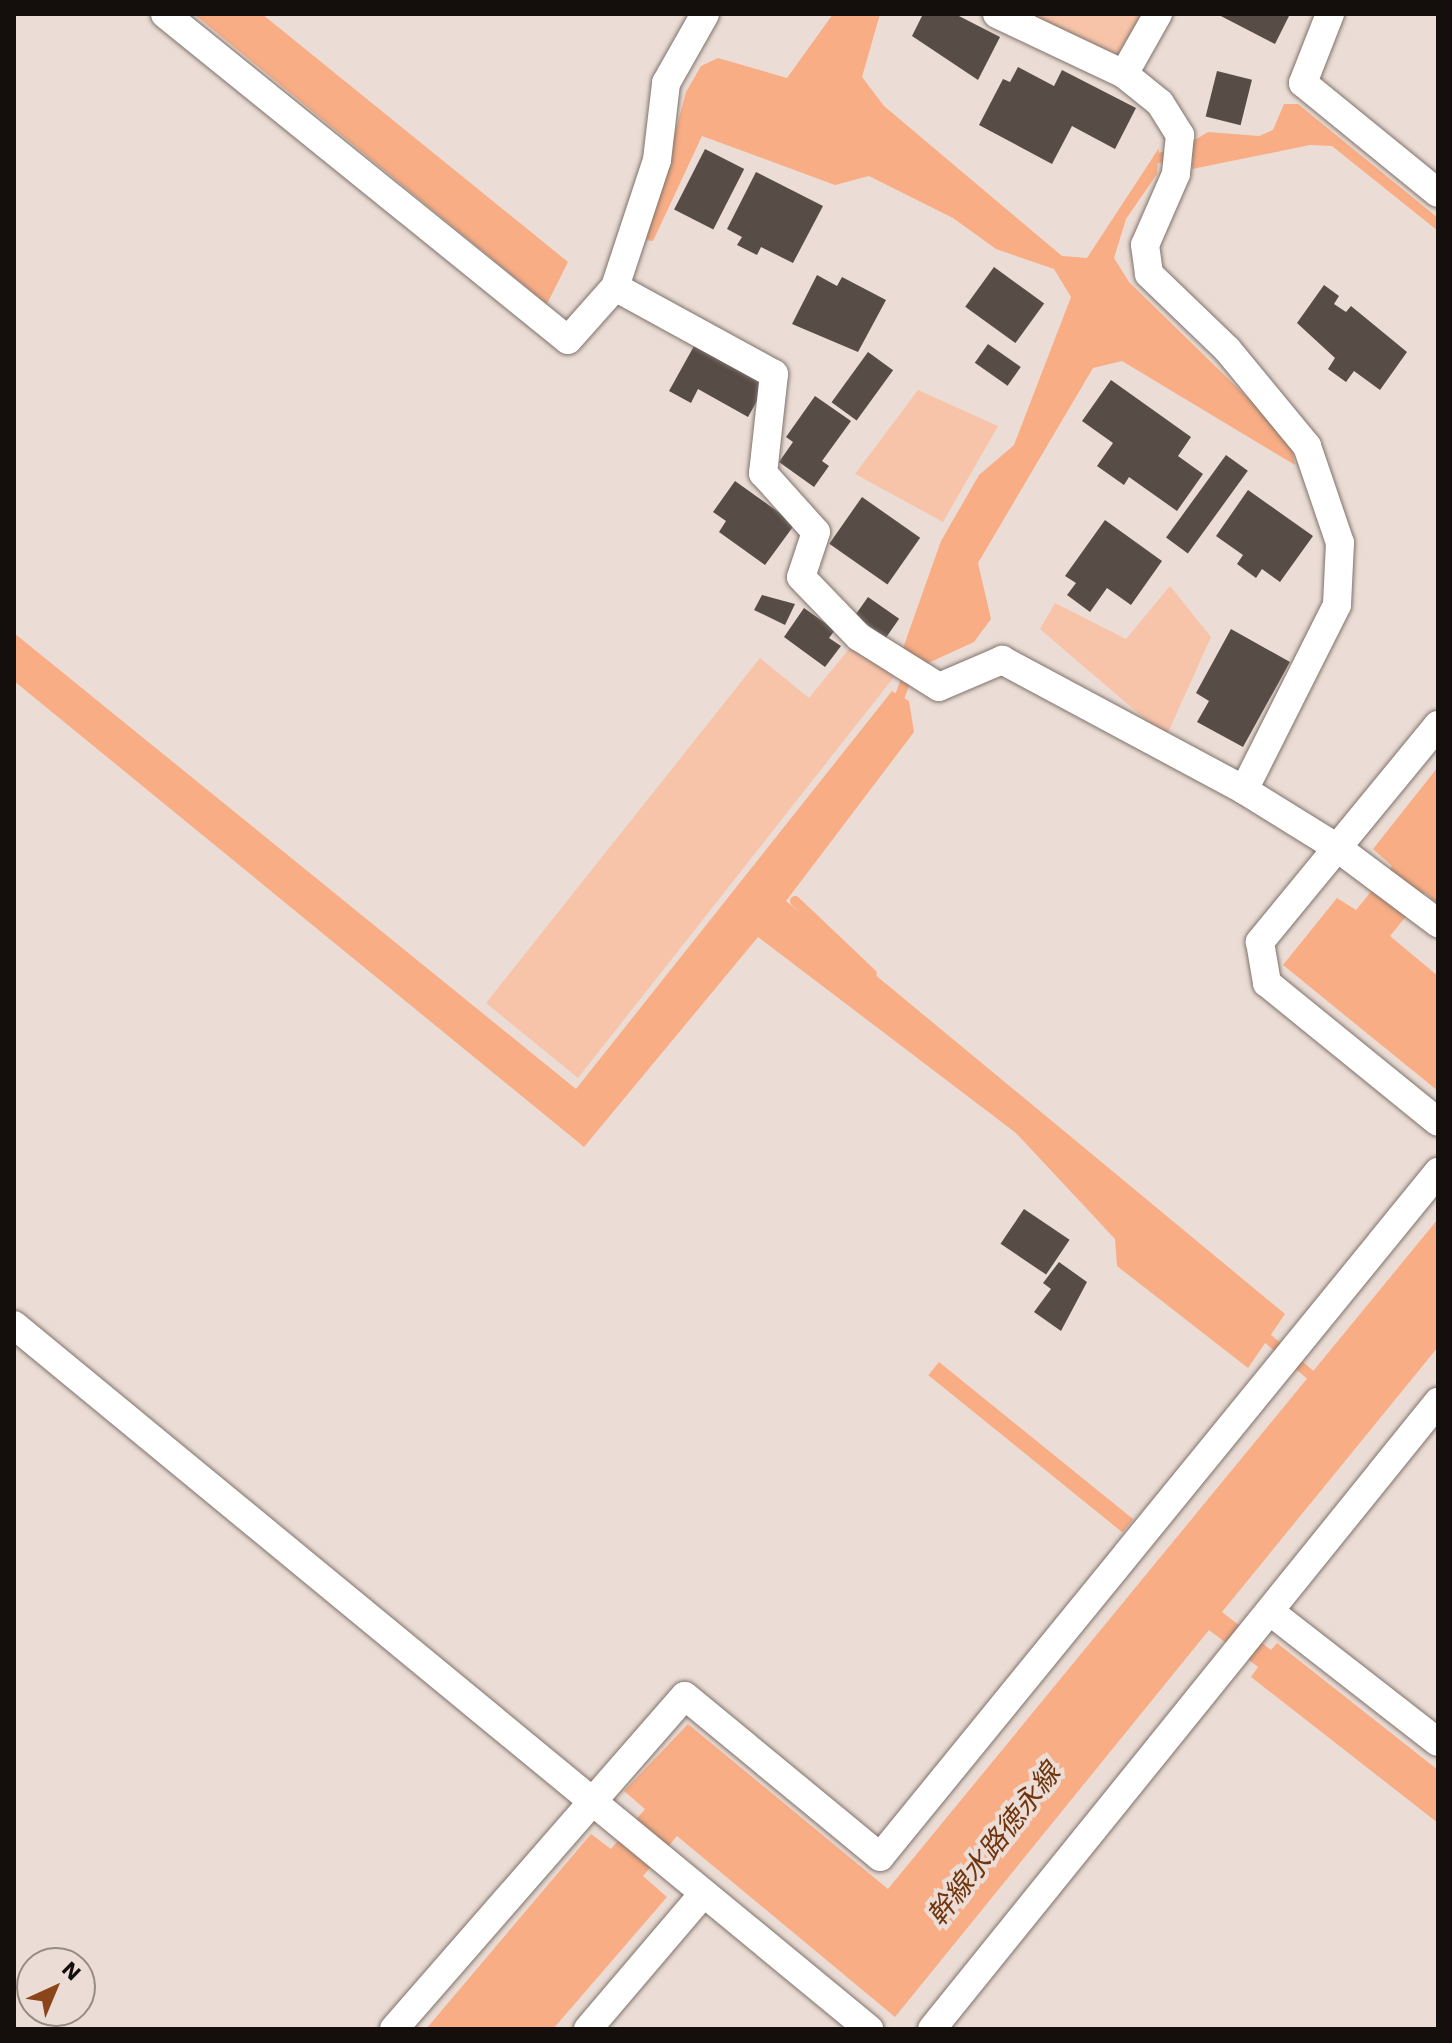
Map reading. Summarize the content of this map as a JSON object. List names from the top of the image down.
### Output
{
  "water": ["幹線水路徳永線"],
  "north": "top right"
}
